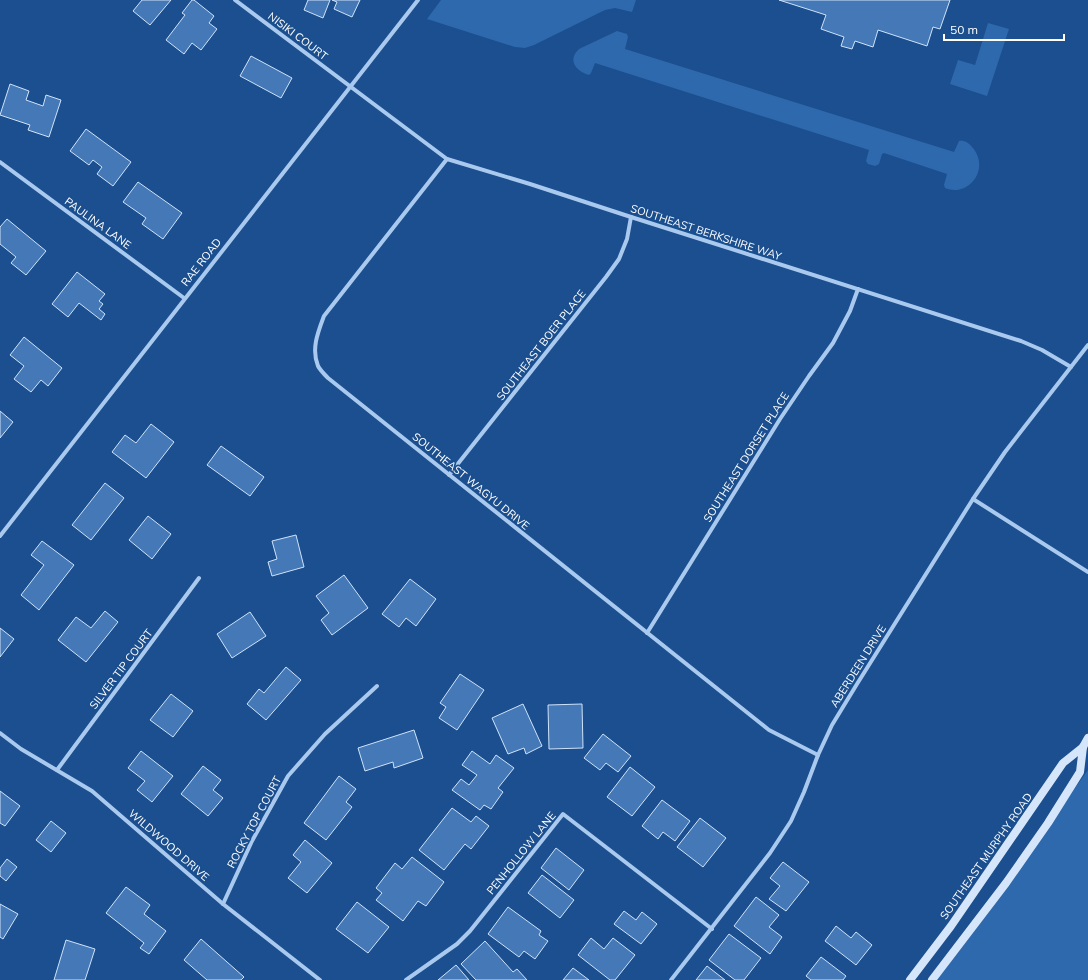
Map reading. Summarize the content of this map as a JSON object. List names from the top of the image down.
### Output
{
  "streets": {
    "main road": ["SOUTHEAST MURPHY ROAD"],
    "street": [
      "NISIKI COURT",
      "PAULINA LANE",
      "SOUTHEAST BERKSHIRE WAY",
      "RAE ROAD",
      "SOUTHEAST BOER PLACE",
      "SOUTHEAST DORSET PLACE",
      "SOUTHEAST WAGYU DRIVE",
      "ABERDEEN DRIVE",
      "SILVER TIP COURT",
      "ROCKY TOP COURT",
      "WILDWOOD DRIVE",
      "PENHOLLOW LANE"
    ]
  },
  "crossings": [
    ["NISIKI COURT", "SOUTHEAST BERKSHIRE WAY"],
    ["NISIKI COURT", "RAE ROAD"],
    ["PAULINA LANE", "RAE ROAD"],
    ["SOUTHEAST BERKSHIRE WAY", "RAE ROAD"],
    ["SOUTHEAST BERKSHIRE WAY", "SOUTHEAST BOER PLACE"],
    ["SOUTHEAST BERKSHIRE WAY", "SOUTHEAST DORSET PLACE"],
    ["SOUTHEAST BERKSHIRE WAY", "SOUTHEAST WAGYU DRIVE"],
    ["SOUTHEAST BERKSHIRE WAY", "ABERDEEN DRIVE"],
    ["SOUTHEAST BOER PLACE", "SOUTHEAST WAGYU DRIVE"],
    ["SOUTHEAST DORSET PLACE", "SOUTHEAST WAGYU DRIVE"],
    ["SOUTHEAST WAGYU DRIVE", "ABERDEEN DRIVE"],
    ["ABERDEEN DRIVE", "PENHOLLOW LANE"],
    ["SILVER TIP COURT", "WILDWOOD DRIVE"],
    ["ROCKY TOP COURT", "WILDWOOD DRIVE"]
  ],
  "scale_bar": "50 m"
}
